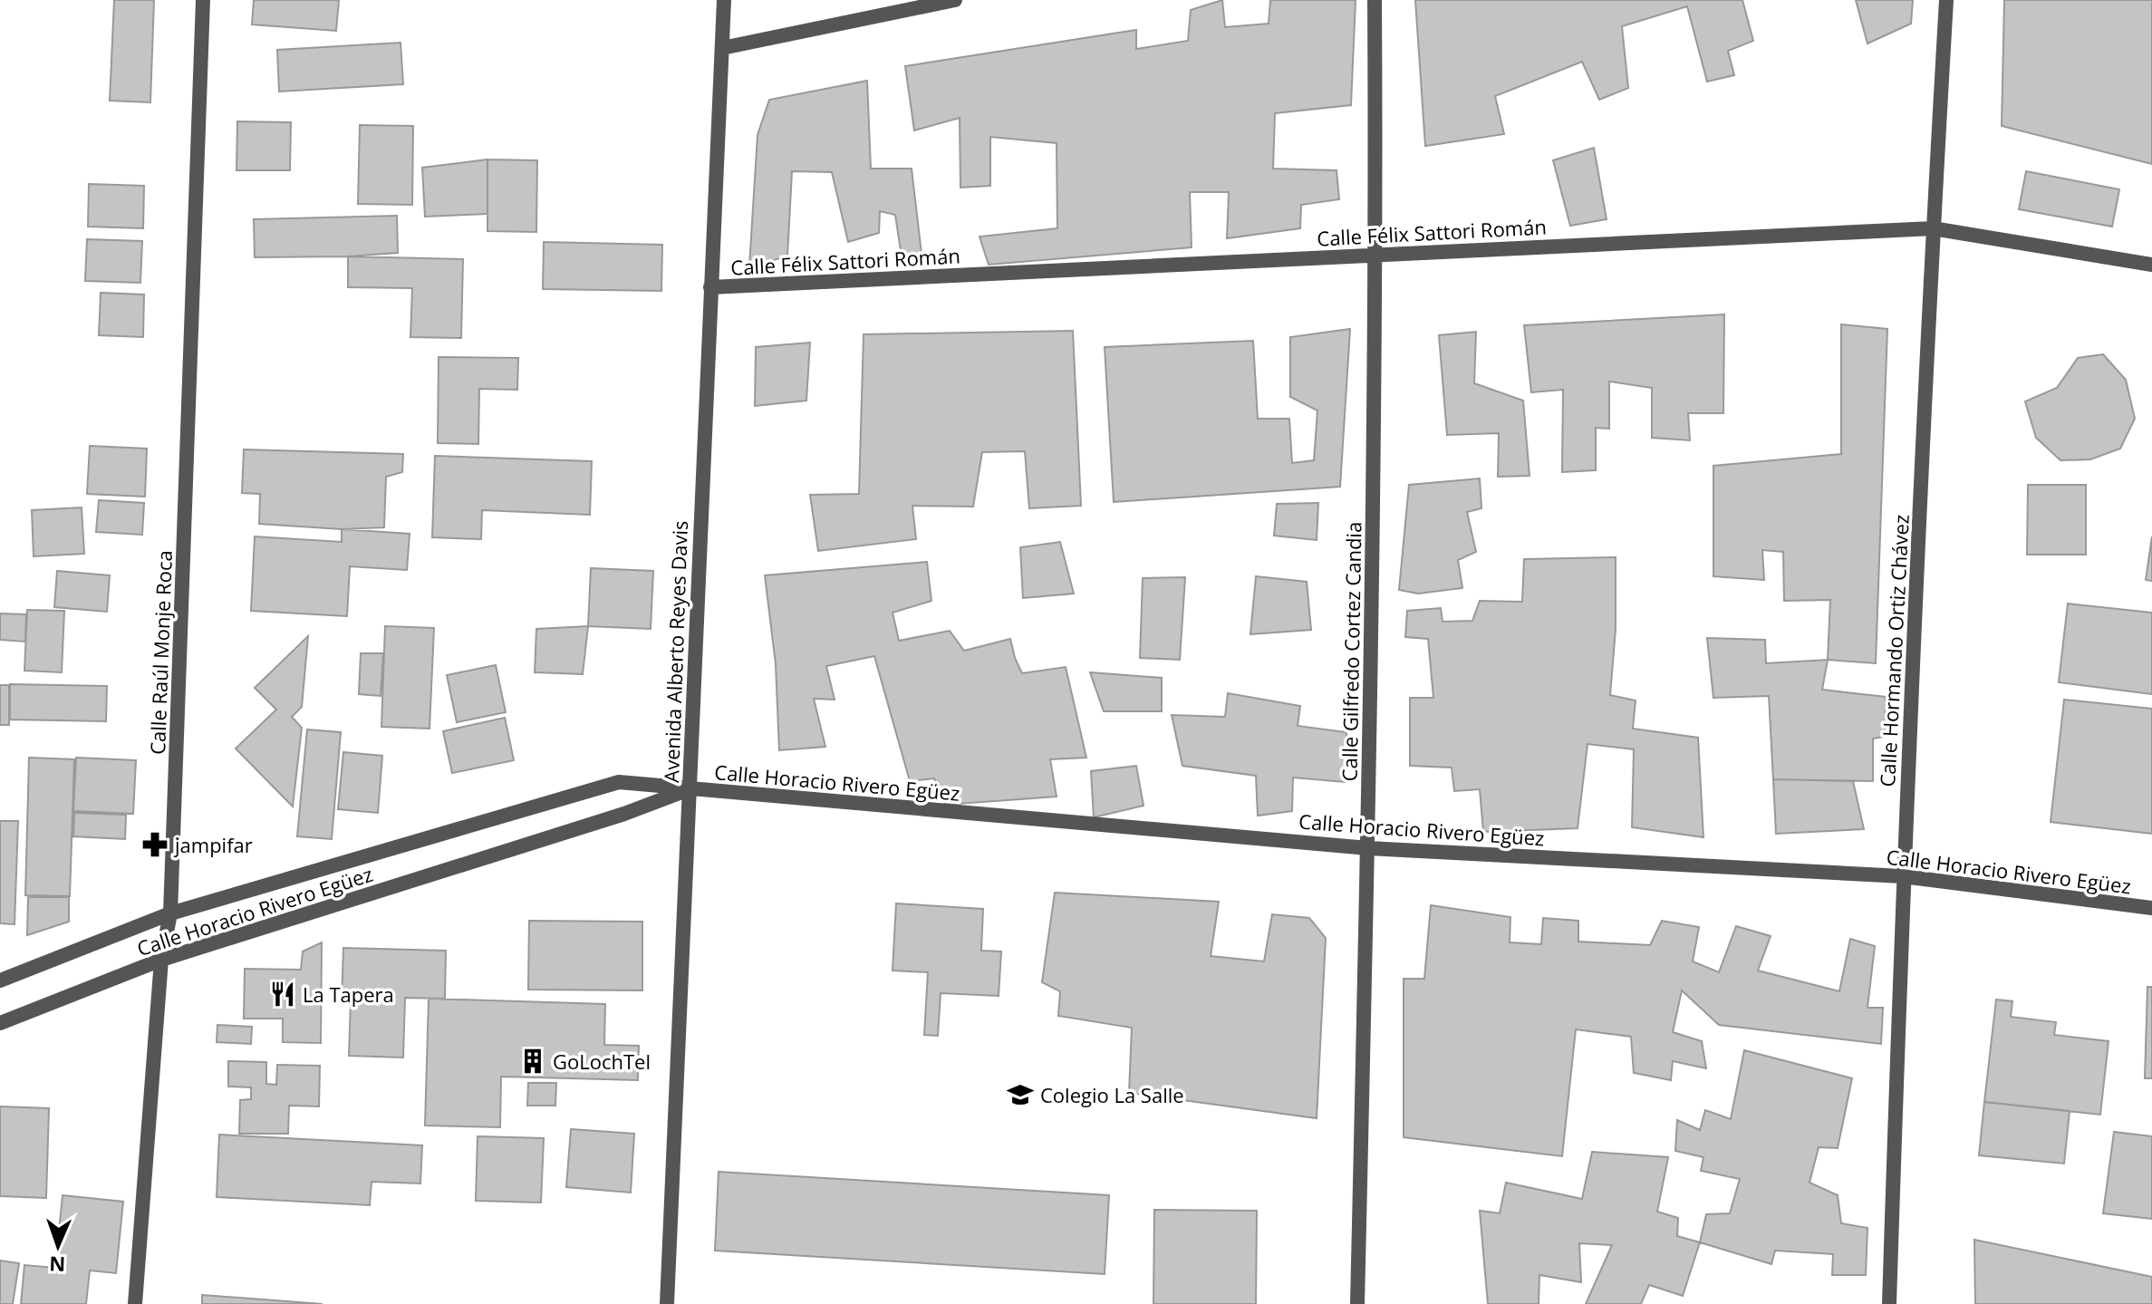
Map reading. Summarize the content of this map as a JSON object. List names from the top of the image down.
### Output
{
  "streets": {
    "street": [
      "Calle Félix Sattori Román",
      "Calle Hormando Ortiz Chávez",
      "Avenida Alberto Reyes Davis",
      "Calle Gilfredo Cortez Candia",
      "Calle Raúl Monje Roca",
      "Calle Horacio Rivero Egüez"
    ]
  },
  "crossings": [
    ["Calle Félix Sattori Román", "Calle Hormando Ortiz Chávez"],
    ["Calle Félix Sattori Román", "Avenida Alberto Reyes Davis"],
    ["Calle Félix Sattori Román", "Calle Gilfredo Cortez Candia"],
    ["Calle Hormando Ortiz Chávez", "Calle Horacio Rivero Egüez"],
    ["Avenida Alberto Reyes Davis", "Calle Horacio Rivero Egüez"],
    ["Calle Gilfredo Cortez Candia", "Calle Horacio Rivero Egüez"],
    ["Calle Raúl Monje Roca", "Calle Horacio Rivero Egüez"]
  ],
  "places": {
    "pharmacy": ["jampifar"],
    "restaurant": ["La Tapera"],
    "building": ["GoLochTel"],
    "school or university": ["Colegio La Salle"]
  },
  "north": "bottom"
}
